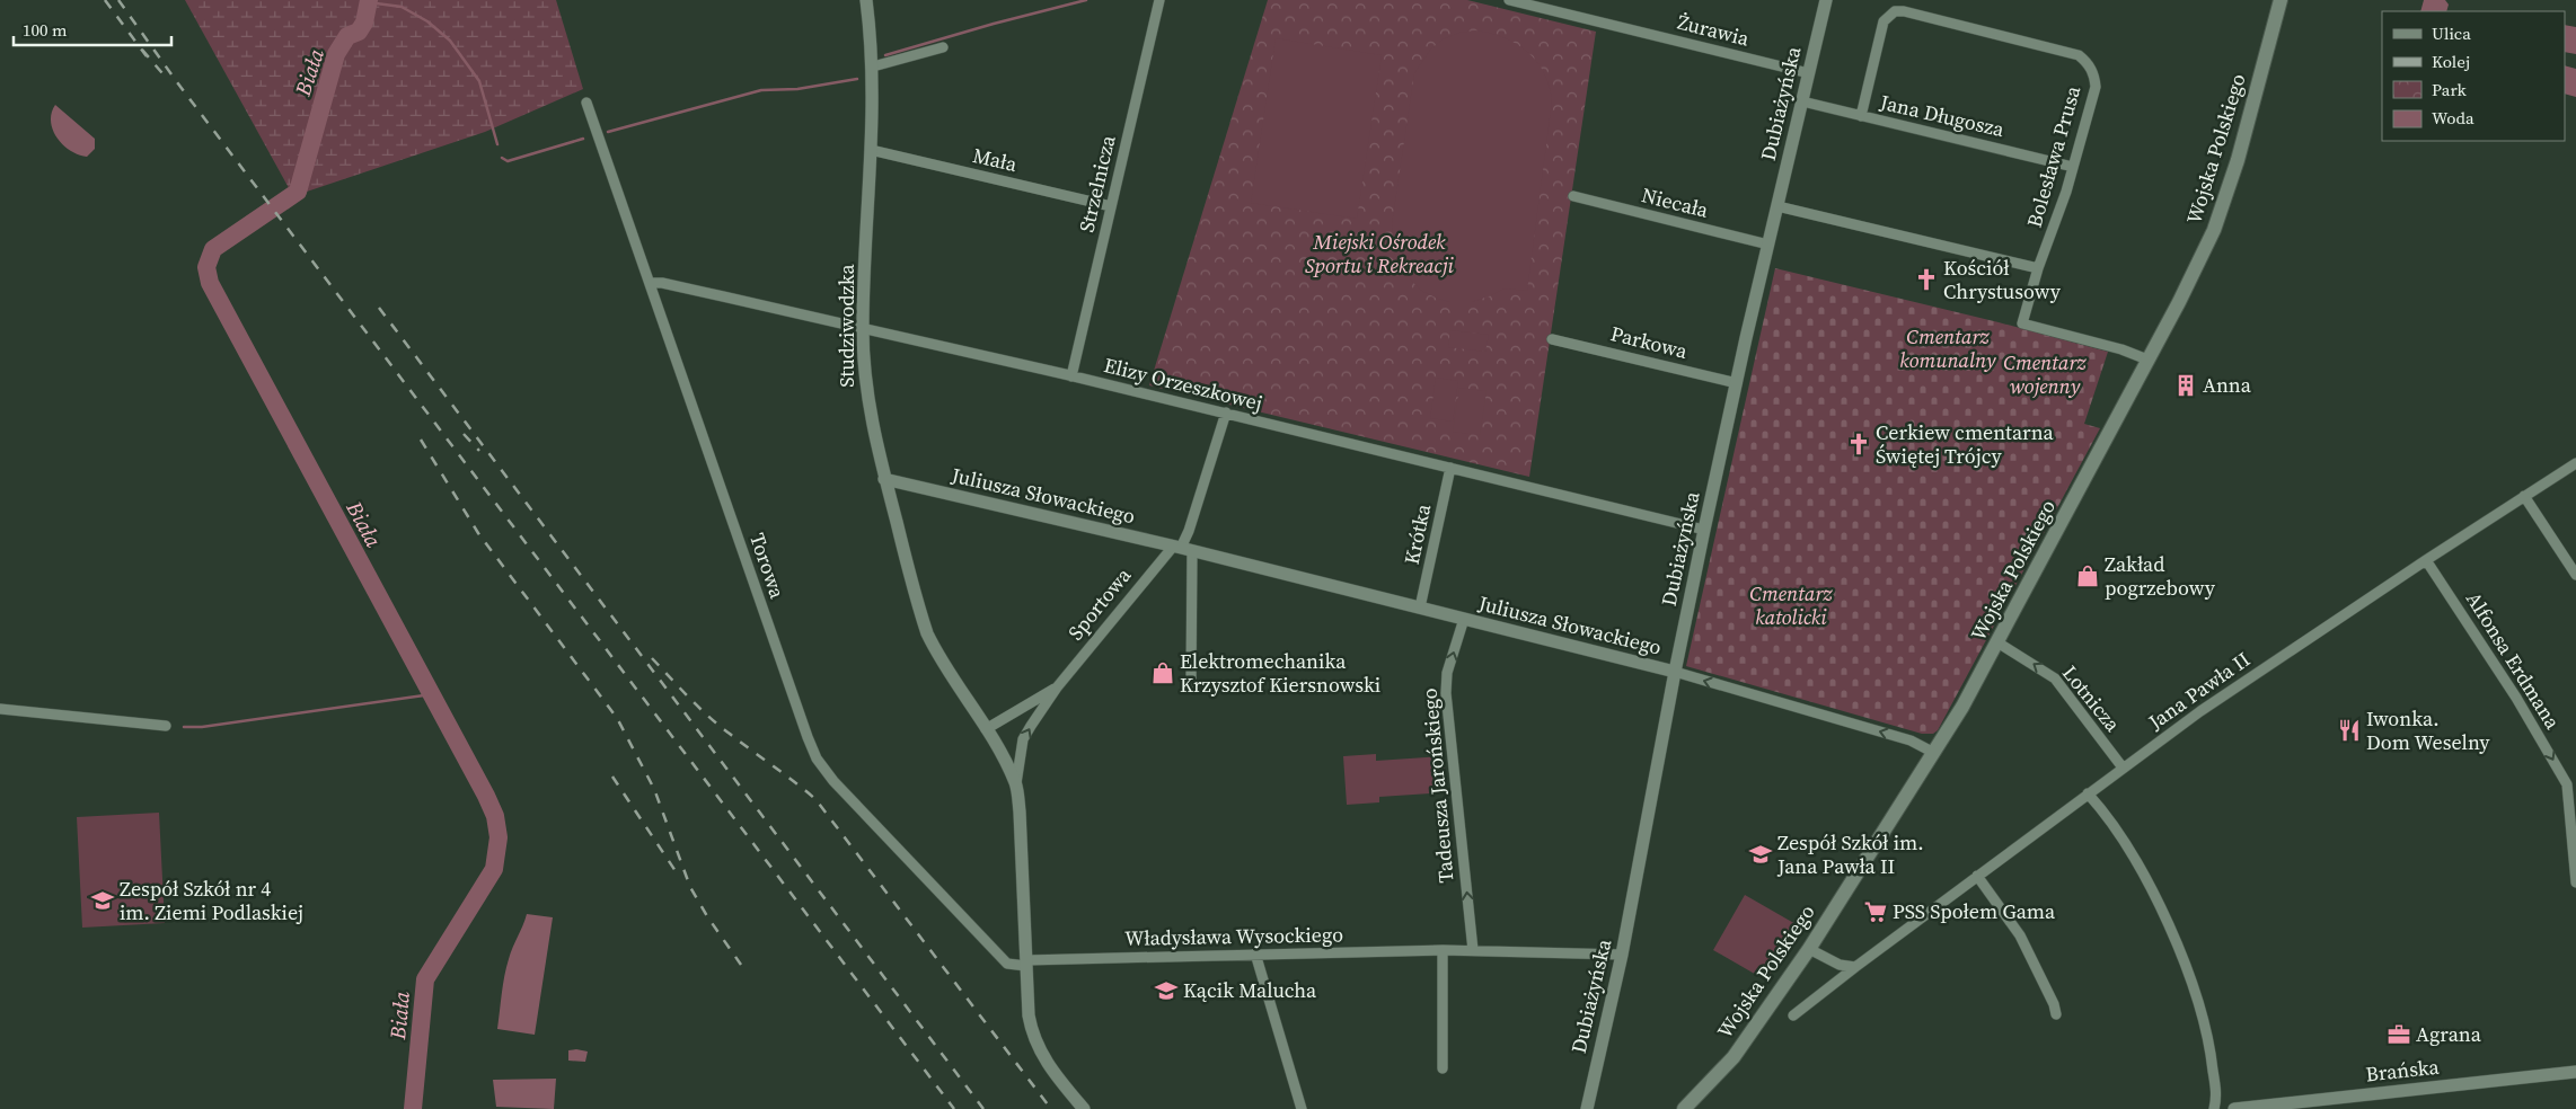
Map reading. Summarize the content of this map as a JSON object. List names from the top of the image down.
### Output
{
  "streets": {
    "main road": ["Wojska Polskiego"],
    "street": [
      "Żurawia",
      "Dubiażyńska",
      "Jana Długosza",
      "Bolesława Prusa",
      "Mała",
      "Strzelnicza",
      "Niecała",
      "Studziwodzka",
      "Parkowa",
      "Elizy Orzeszkowej",
      "Juliusza Słowackiego",
      "Krótka",
      "Torowa",
      "Sportowa",
      "Alfonsa Erdmana",
      "Jana Pawła II",
      "Lotnicza",
      "Tadeusza Jarońskiego",
      "Władysława Wysockiego",
      "Brańska"
    ]
  },
  "crossings": [
    ["Żurawia", "Dubiażyńska"],
    ["Dubiażyńska", "Jana Długosza"],
    ["Dubiażyńska", "Niecała"],
    ["Dubiażyńska", "Parkowa"],
    ["Dubiażyńska", "Elizy Orzeszkowej"],
    ["Dubiażyńska", "Juliusza Słowackiego"],
    ["Dubiażyńska", "Władysława Wysockiego"],
    ["Jana Długosza", "Bolesława Prusa"],
    ["Wojska Polskiego", "Bolesława Prusa"],
    ["Wojska Polskiego", "Juliusza Słowackiego"],
    ["Wojska Polskiego", "Lotnicza"],
    ["Mała", "Strzelnicza"],
    ["Mała", "Studziwodzka"],
    ["Strzelnicza", "Elizy Orzeszkowej"],
    ["Studziwodzka", "Elizy Orzeszkowej"],
    ["Studziwodzka", "Juliusza Słowackiego"],
    ["Studziwodzka", "Sportowa"],
    ["Elizy Orzeszkowej", "Krótka"],
    ["Elizy Orzeszkowej", "Torowa"],
    ["Elizy Orzeszkowej", "Sportowa"],
    ["Juliusza Słowackiego", "Krótka"],
    ["Juliusza Słowackiego", "Sportowa"],
    ["Juliusza Słowackiego", "Tadeusza Jarońskiego"],
    ["Torowa", "Sportowa"],
    ["Torowa", "Władysława Wysockiego"],
    ["Sportowa", "Władysława Wysockiego"],
    ["Alfonsa Erdmana", "Jana Pawła II"],
    ["Jana Pawła II", "Lotnicza"],
    ["Tadeusza Jarońskiego", "Władysława Wysockiego"]
  ],
  "one_way": ["Alfonsa Erdmana", "Lotnicza", "Tadeusza Jarońskiego"],
  "water": ["Biała"],
  "parks": [
    "Miejski Ośrodek Sportu i Rekreacji",
    "Cmentarz komunalny",
    "Cmentarz wojenny",
    "Cmentarz katolicki"
  ],
  "places": {
    "church": ["Kościół Chrystusowy", "Cerkiew cmentarna Świętej Trójcy"],
    "building": ["Anna"],
    "shop": ["Zakład pogrzebowy", "Elektromechanika Krzysztof Kiersnowski"],
    "restaurant": ["Iwonka. Dom Weselny"],
    "school or university": ["Zespół Szkół im. Jana Pawła II", "Zespół Szkół nr 4 im. Ziemi Podlaskiej", "Kącik Malucha"],
    "supermarket": ["PSS Społem Gama"],
    "office": ["Agrana"]
  },
  "legend": [
    "Ulica",
    "Kolej",
    "Park",
    "Woda"
  ],
  "scale_bar": "100 m"
}
